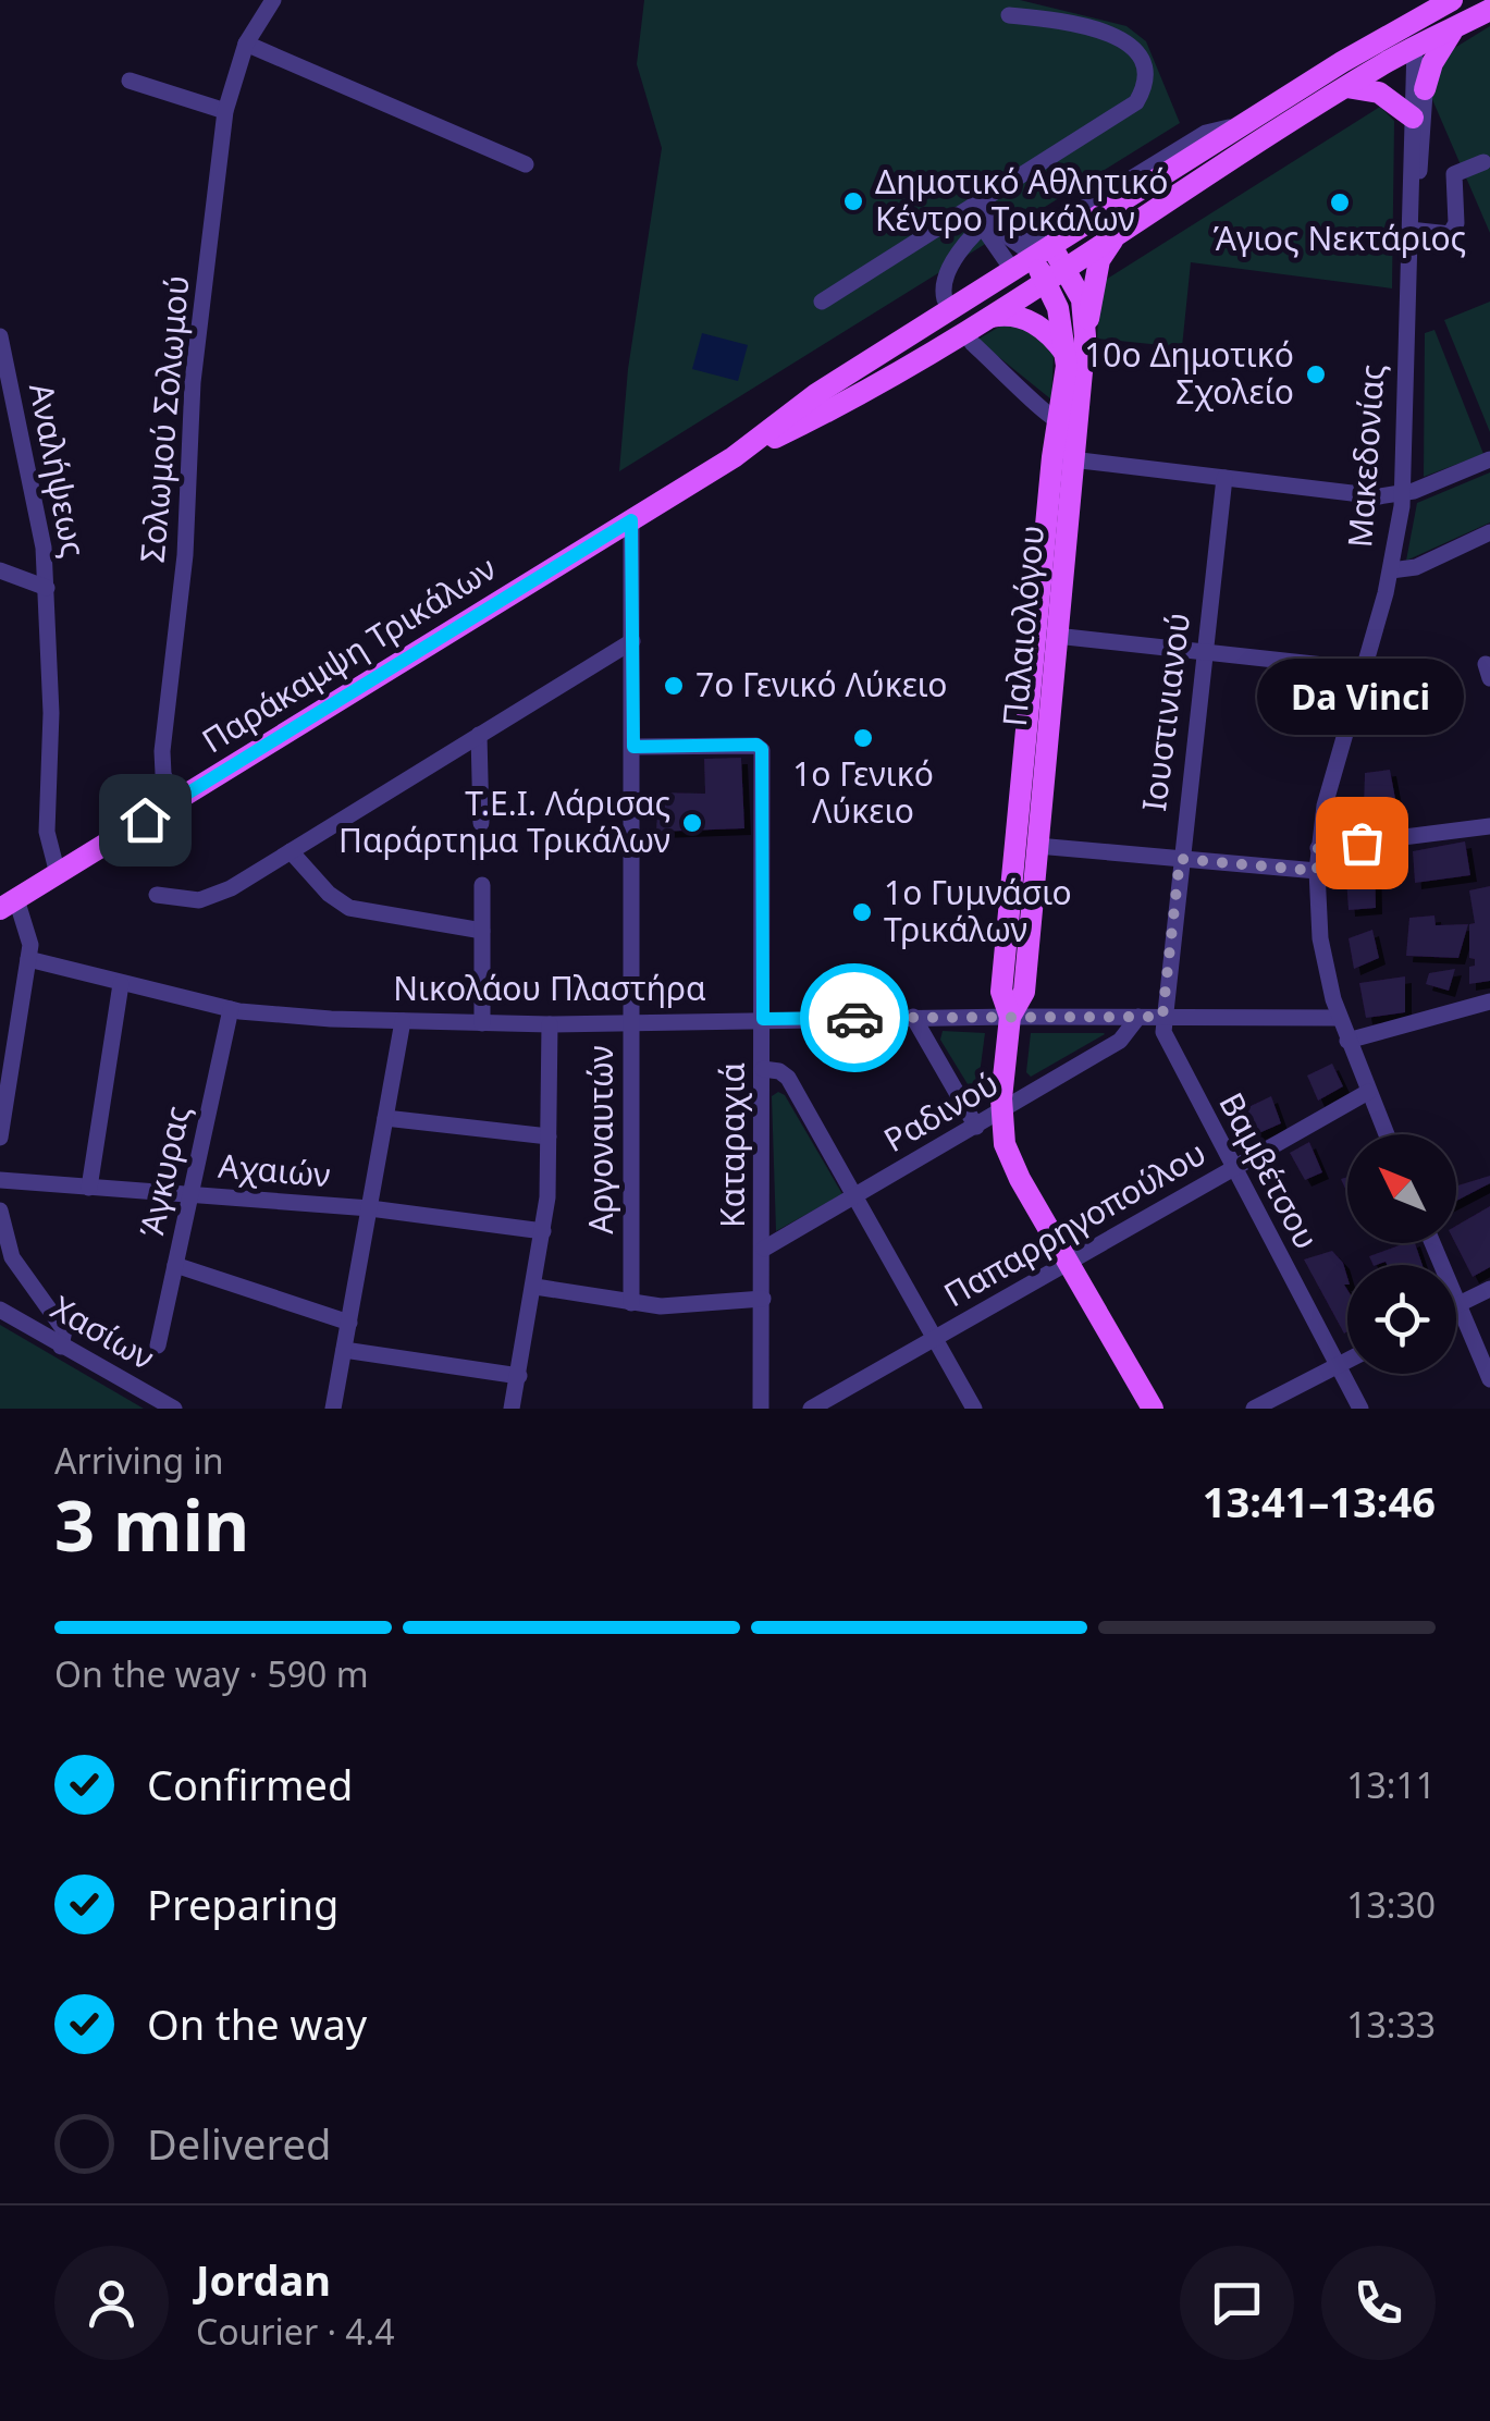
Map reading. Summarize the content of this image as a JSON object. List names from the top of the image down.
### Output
{
  "streets": {
    "main road": ["Μακεδονίας", "Παλαιολόγου", "Παράκαμψη Τρικάλων"],
    "street": [
      "Σολωμού Σολωμού",
      "Αναλήψεως",
      "Ιουστινιανού",
      "Νικολάου Πλαστήρα",
      "Ραδινού",
      "Αργοναυτών",
      "Καταραχιά",
      "Άγκυρας",
      "Αχαιών",
      "Βαμβέτσου",
      "Παπαρρηγοπούλου",
      "Χασίων"
    ]
  },
  "crossings": [
    ["Σολωμού Σολωμού", "Παράκαμψη Τρικάλων"],
    ["Μακεδονίας", "Παράκαμψη Τρικάλων"],
    ["Μακεδονίας", "Νικολάου Πλαστήρα"],
    ["Μακεδονίας", "Παπαρρηγοπούλου"],
    ["Αναλήψεως", "Παράκαμψη Τρικάλων"],
    ["Παλαιολόγου", "Παράκαμψη Τρικάλων"],
    ["Παλαιολόγου", "Νικολάου Πλαστήρα"],
    ["Παλαιολόγου", "Ραδινού"],
    ["Παλαιολόγου", "Παπαρρηγοπούλου"],
    ["Παράκαμψη Τρικάλων", "Αργοναυτών"],
    ["Ιουστινιανού", "Νικολάου Πλαστήρα"],
    ["Ιουστινιανού", "Βαμβέτσου"],
    ["Νικολάου Πλαστήρα", "Ραδινού"],
    ["Νικολάου Πλαστήρα", "Αργοναυτών"],
    ["Νικολάου Πλαστήρα", "Καταραχιά"],
    ["Νικολάου Πλαστήρα", "Άγκυρας"],
    ["Νικολάου Πλαστήρα", "Βαμβέτσου"],
    ["Ραδινού", "Καταραχιά"],
    ["Αργοναυτών", "Καταραχιά"],
    ["Άγκυρας", "Αχαιών"],
    ["Βαμβέτσου", "Παπαρρηγοπούλου"]
  ],
  "places": [
    "Δημοτικό Αθλητικό Κέντρο Τρικάλων",
    "Άγιος Νεκτάριος",
    "10ο Δημοτικό Σχολείο",
    "7ο Γενικό Λύκειο",
    "1ο Γενικό Λύκειο",
    "Τ.Ε.Ι. Λάρισας Παράρτημα Τρικάλων",
    "Da Vinci",
    "1ο Γυμνάσιο Τρικάλων"
  ],
  "north": "top left",
  "page": {
    "bubble": "Da Vinci",
    "heading": ["3 min", "Arriving in", "13:41–13:46"],
    "panel": ["Jordan", "Courier · 4.4"],
    "bar": "On the way · 590 m",
    "list": [
      ["Confirmed", "13:11"],
      ["Preparing", "13:30"],
      ["On the way", "13:33"],
      "Delivered"
    ]
  }
}
